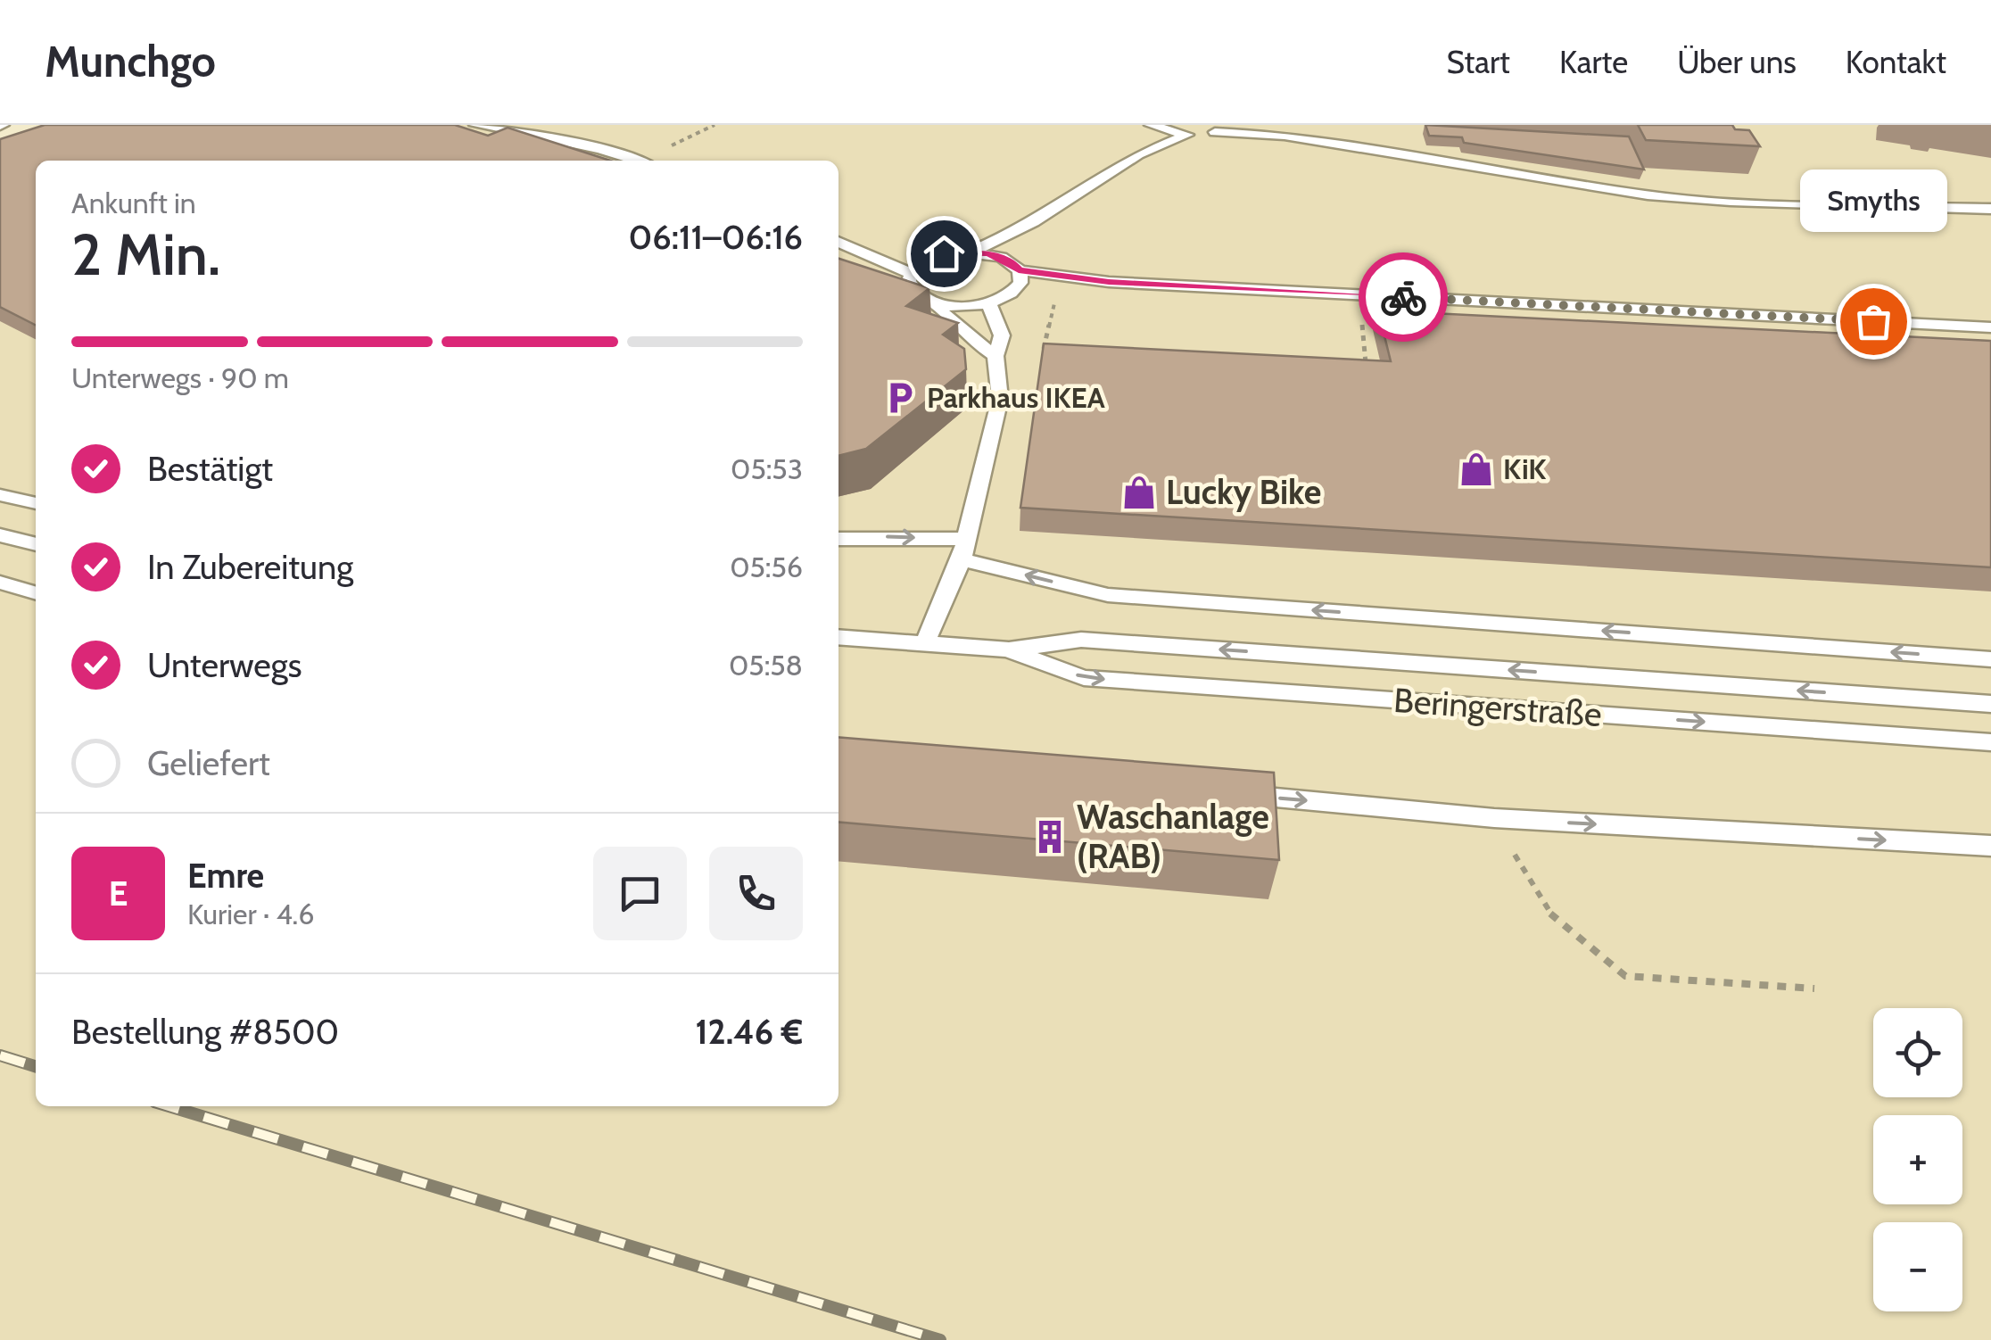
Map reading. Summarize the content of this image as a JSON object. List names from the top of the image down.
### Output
{
  "streets": {
    "lane": ["Beringerstraße"]
  },
  "places": {
    "other": ["Smyths"],
    "parking": ["Parkhaus IKEA"],
    "shop": ["KiK", "Lucky Bike"],
    "building": ["Waschanlage (RAB)"]
  },
  "page": {
    "header": "Munchgo",
    "nav": [
      "Start",
      "Karte",
      "Über uns",
      "Kontakt"
    ],
    "heading": ["2 Min.", "Ankunft in", "06:11–06:16"],
    "panel": [
      "Emre",
      "Kurier · 4.6",
      "Bestellung #8500",
      "12.46 €"
    ],
    "bubble": "Smyths",
    "bar": "Unterwegs · 90 m",
    "list": [
      ["Bestätigt", "05:53"],
      ["In Zubereitung", "05:56"],
      ["Unterwegs", "05:58"],
      "Geliefert"
    ],
    "round": "E",
    "map_buttons": ["+", "−"]
  }
}
